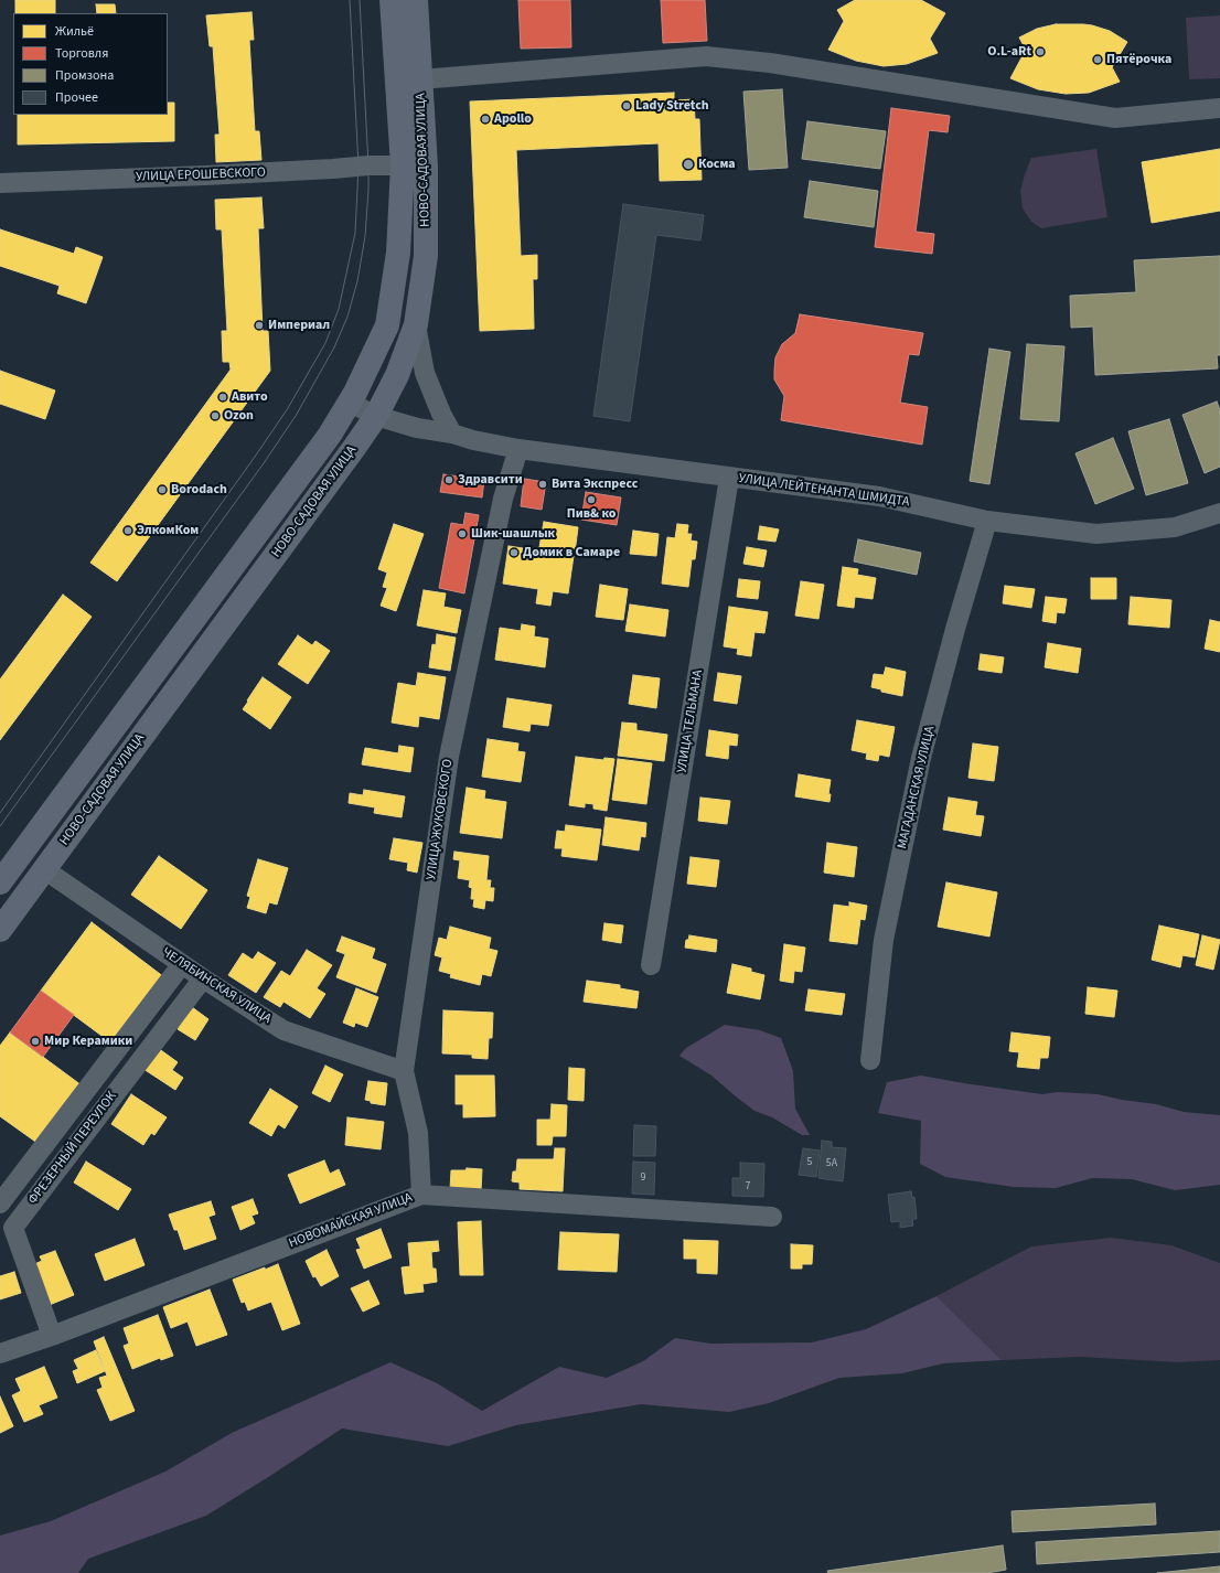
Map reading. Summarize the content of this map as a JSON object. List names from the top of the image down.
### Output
{
  "streets": {
    "main road": ["НОВО-САДОВАЯ УЛИЦА"],
    "street": [
      "УЛИЦА ЕРОШЕВСКОГО",
      "УЛИЦА ЛЕЙТЕНАНТА ШМИДТА",
      "УЛИЦА ТЕЛЬМАНА",
      "МАГАДАНСКАЯ УЛИЦА",
      "УЛИЦА ЖУКОВСКОГО",
      "ЧЕЛЯБИНСКАЯ УЛИЦА",
      "ФРЕЗЕРНЫЙ ПЕРЕУЛОК",
      "НОВОМАЙСКАЯ УЛИЦА"
    ]
  },
  "crossings": [
    ["НОВО-САДОВАЯ УЛИЦА", "УЛИЦА ЕРОШЕВСКОГО"],
    ["НОВО-САДОВАЯ УЛИЦА", "УЛИЦА ЛЕЙТЕНАНТА ШМИДТА"],
    ["НОВО-САДОВАЯ УЛИЦА", "ЧЕЛЯБИНСКАЯ УЛИЦА"],
    ["УЛИЦА ЛЕЙТЕНАНТА ШМИДТА", "УЛИЦА ТЕЛЬМАНА"],
    ["УЛИЦА ЛЕЙТЕНАНТА ШМИДТА", "МАГАДАНСКАЯ УЛИЦА"],
    ["УЛИЦА ЛЕЙТЕНАНТА ШМИДТА", "УЛИЦА ЖУКОВСКОГО"],
    ["УЛИЦА ЖУКОВСКОГО", "ЧЕЛЯБИНСКАЯ УЛИЦА"],
    ["УЛИЦА ЖУКОВСКОГО", "НОВОМАЙСКАЯ УЛИЦА"],
    ["ЧЕЛЯБИНСКАЯ УЛИЦА", "ФРЕЗЕРНЫЙ ПЕРЕУЛОК"],
    ["ФРЕЗЕРНЫЙ ПЕРЕУЛОК", "НОВОМАЙСКАЯ УЛИЦА"]
  ],
  "places": [
    "O.L-aRt",
    "Пятёрочка",
    "Lady Stretch",
    "Apollo",
    "Косма",
    "Империал",
    "Авито",
    "Ozon",
    "Здравсити",
    "Вита Экспресс",
    "Borodach",
    "Пив& ко",
    "ЭлкомКом",
    "Шик-шашлык",
    "Домик в Самаре",
    "Мир Керамики"
  ],
  "house_numbers": [
    "5",
    "5А",
    "9",
    "7"
  ],
  "legend": [
    "Жильё",
    "Торговля",
    "Промзона",
    "Прочее"
  ]
}
